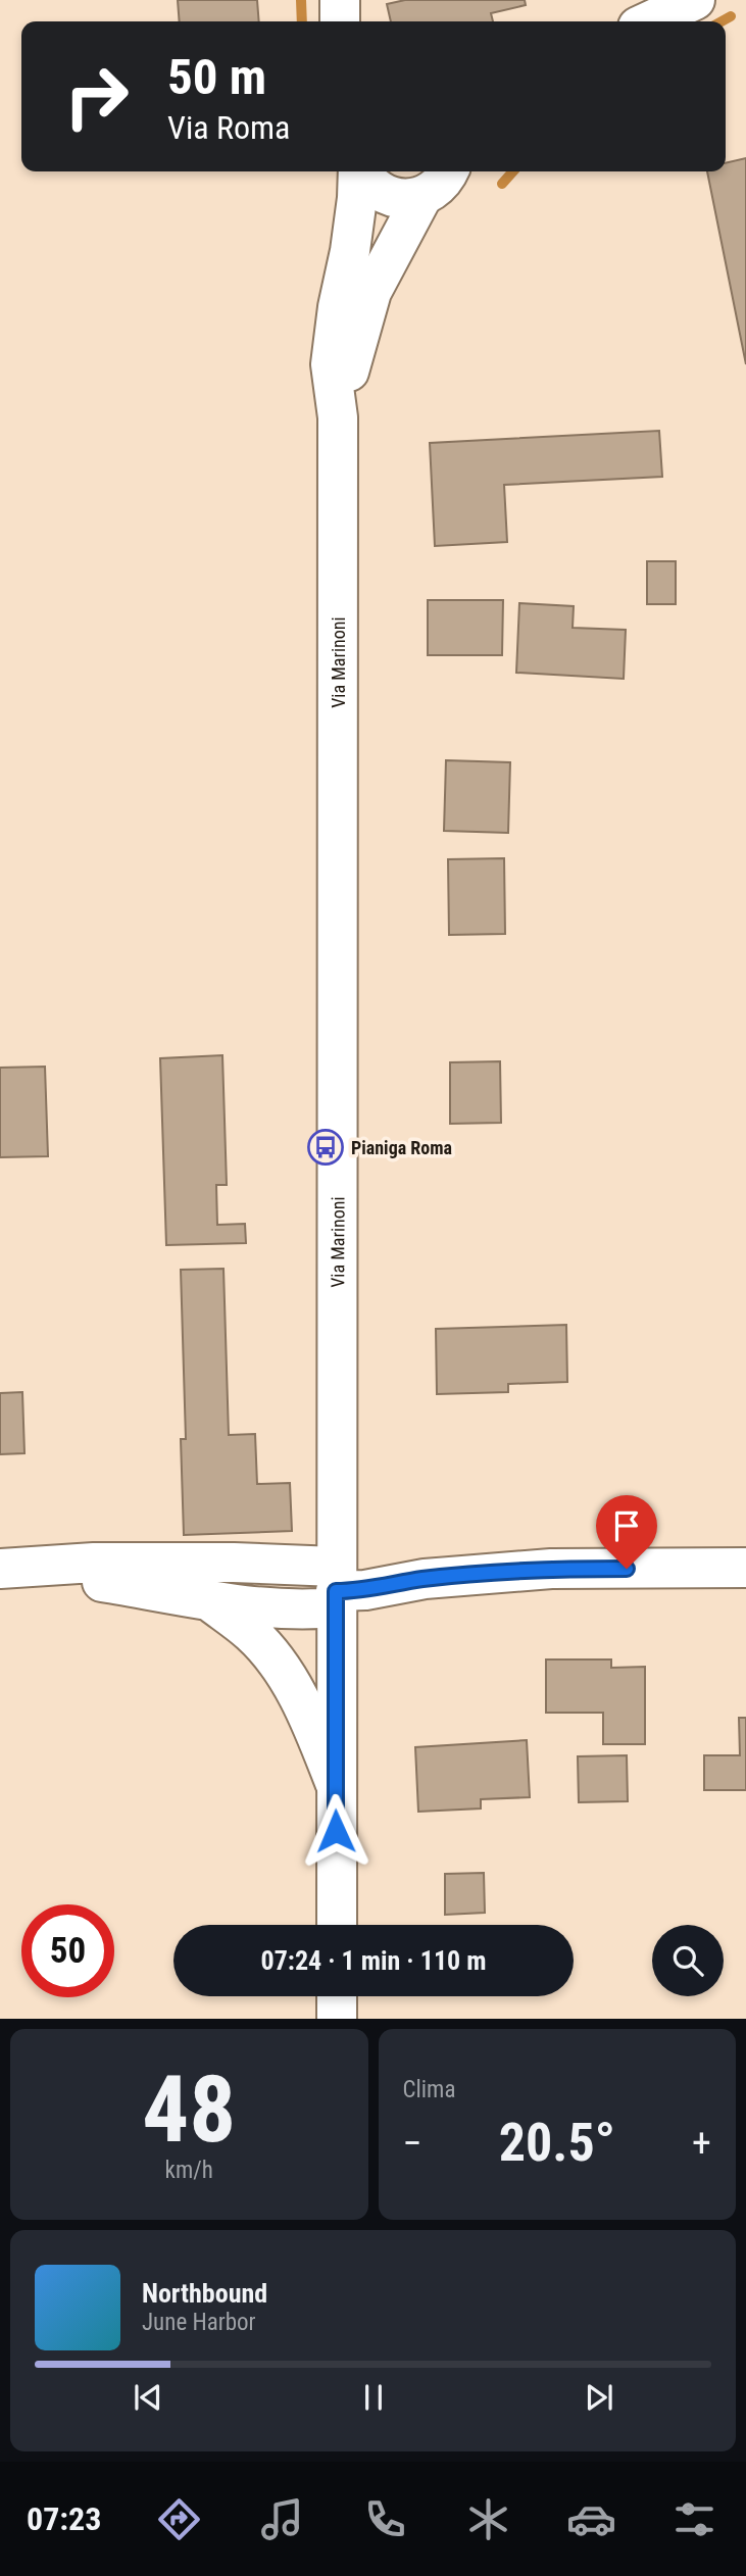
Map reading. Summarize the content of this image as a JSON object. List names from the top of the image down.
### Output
{
  "streets": {
    "main road": ["Via Marinoni"]
  },
  "places": {
    "bus stop": ["Pianiga Roma"]
  },
  "page": {
    "turn": ["50 m", "Via Roma"],
    "limit": "50",
    "trip": "07:24 · 1 min · 110 m",
    "tile": [
      ["48", "km/h"],
      "Clima"
    ],
    "heat": ["−", "20.5°", "+"],
    "song": ["Northbound", "June Harbor"],
    "tabs": "07:23"
  }
}
